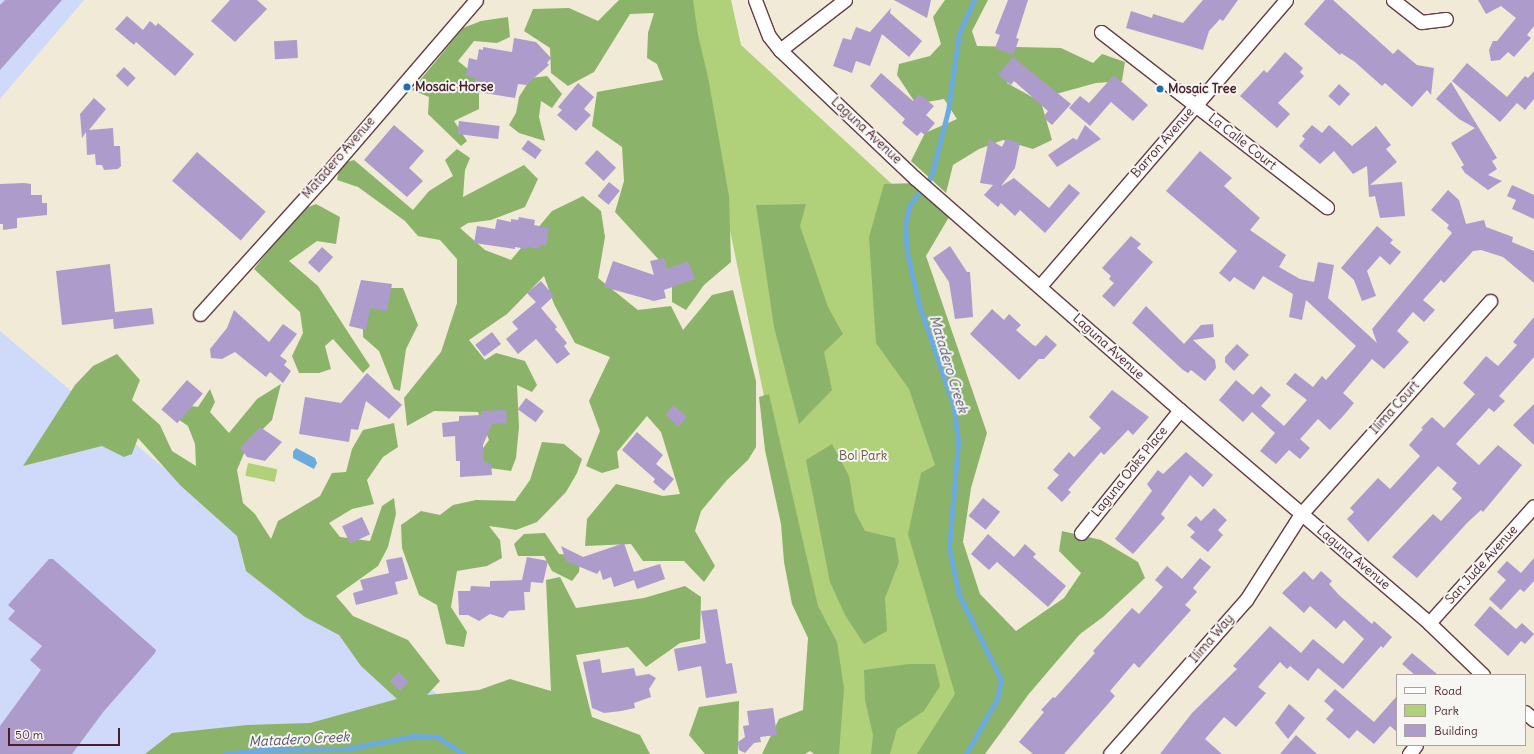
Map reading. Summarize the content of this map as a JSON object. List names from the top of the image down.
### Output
{
  "streets": {
    "street": [
      "Laguna Avenue",
      "La Calle Court",
      "Barron Avenue",
      "Matadero Avenue",
      "Ilima Court",
      "Laguna Oaks Place",
      "San Jude Avenue",
      "Ilima Way"
    ]
  },
  "crossings": [
    ["Laguna Avenue", "Barron Avenue"],
    ["Laguna Avenue", "Ilima Court"],
    ["Laguna Avenue", "Laguna Oaks Place"],
    ["Laguna Avenue", "San Jude Avenue"],
    ["Laguna Avenue", "Ilima Way"],
    ["La Calle Court", "Barron Avenue"],
    ["Ilima Court", "Ilima Way"]
  ],
  "water": ["Matadero Creek"],
  "parks": ["Bol Park"],
  "places": ["Mosaic Horse", "Mosaic Tree"],
  "legend": ["Road", "Park", "Building"],
  "scale_bar": "50 m"
}
